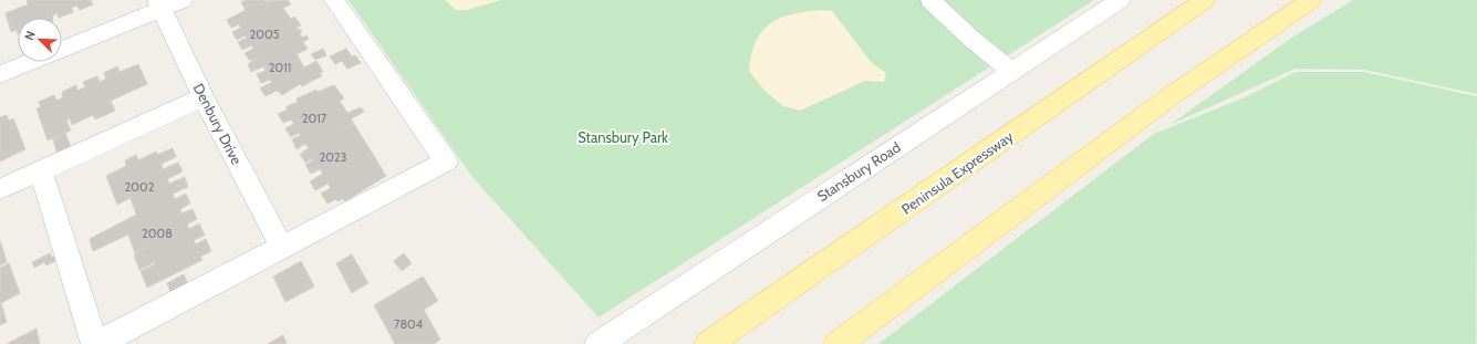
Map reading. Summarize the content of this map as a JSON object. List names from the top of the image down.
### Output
{
  "streets": {
    "main road": ["Peninsula Expressway"],
    "street": ["Denbury Drive", "Stansbury Road"]
  },
  "parks": ["Stansbury Park"],
  "house_numbers": [
    "2005",
    "2011",
    "2017",
    "2023",
    "2002",
    "2008",
    "7804"
  ],
  "north": "top left"
}
